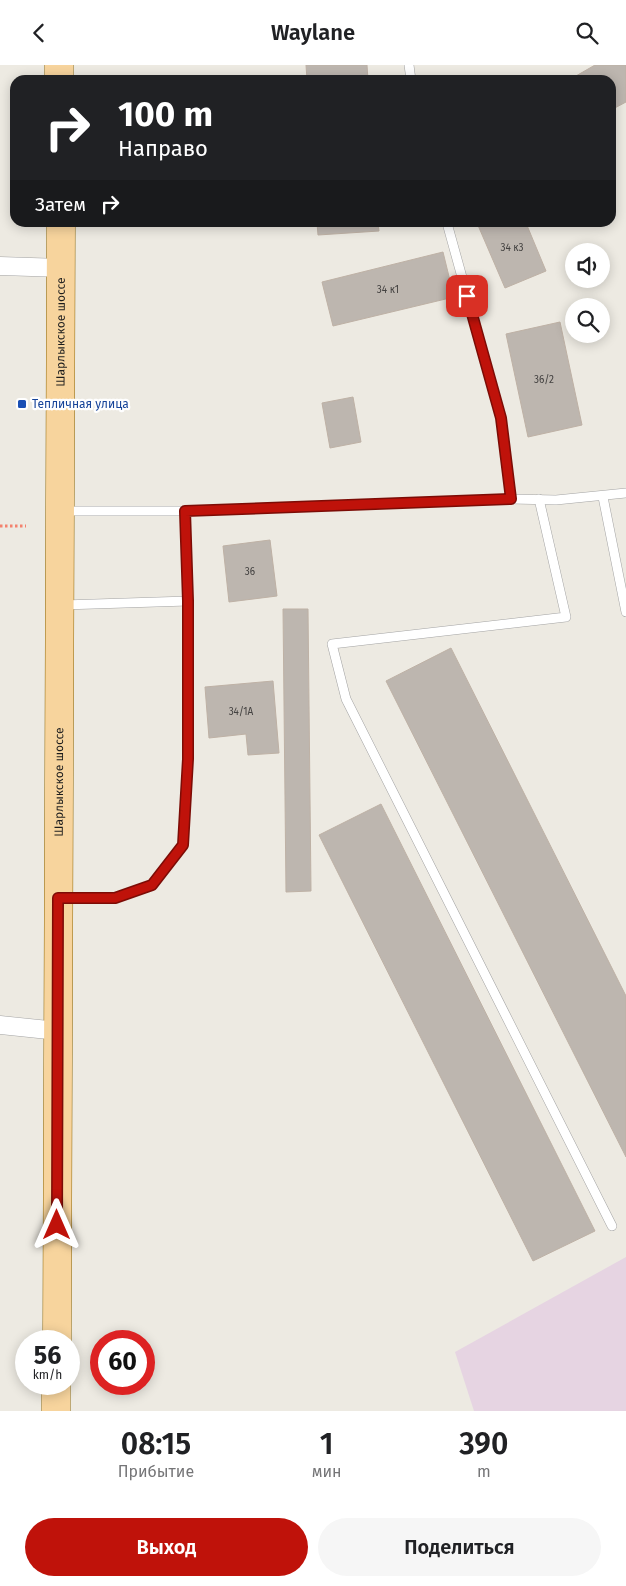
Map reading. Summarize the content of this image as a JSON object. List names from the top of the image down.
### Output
{
  "streets": {
    "main road": ["Шарлыкское шоссе"]
  },
  "places": {
    "transit": ["Тепличная улица"]
  },
  "house_numbers": [
    "34 к3",
    "34 к1",
    "36/2",
    "36",
    "34/1А"
  ],
  "page": {
    "header": "Waylane",
    "turn": ["100 m", "Направо"],
    "then": "Затем",
    "speed": "56 km/h",
    "limit": "60",
    "eta": [
      "08:15",
      "Прибытие",
      "1",
      "мин",
      "390",
      "m"
    ],
    "buttons": ["Выход", "Поделиться"]
  }
}
